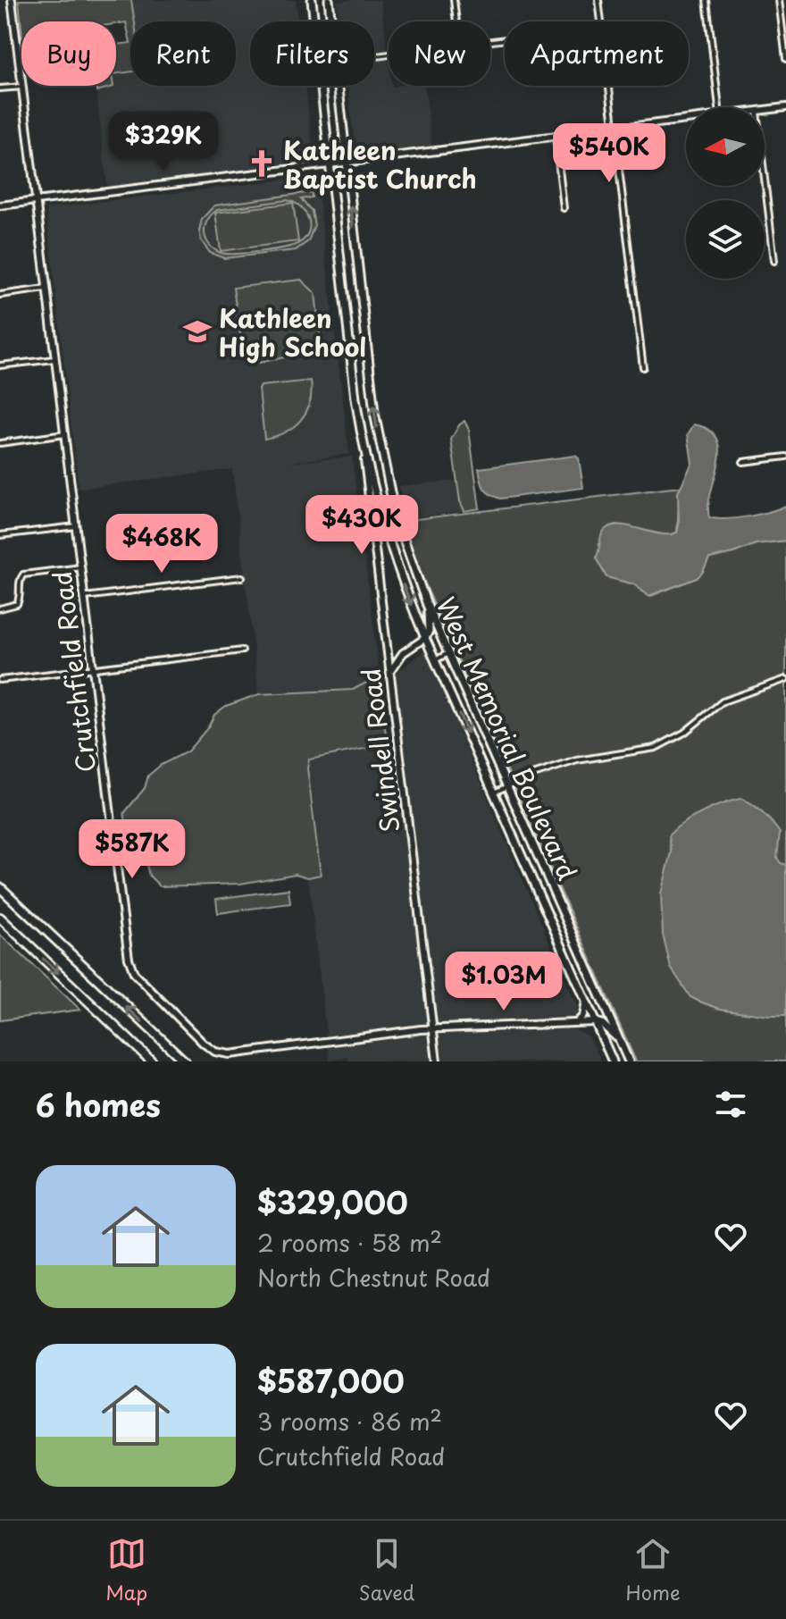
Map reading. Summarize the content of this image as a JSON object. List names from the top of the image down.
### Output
{
  "streets": {
    "main road": ["West Memorial Boulevard"],
    "street": ["Crutchfield Road", "Swindell Road"]
  },
  "crossings": [
    ["Crutchfield Road", "West Memorial Boulevard"],
    ["Crutchfield Road", "Swindell Road"],
    ["West Memorial Boulevard", "Swindell Road"]
  ],
  "places": {
    "church": ["Kathleen Baptist Church"],
    "school or university": ["Kathleen High School"]
  },
  "north": "left",
  "page": {
    "chip": [
      "Buy",
      "Rent",
      "Filters",
      "New",
      "Apartment"
    ],
    "price": [
      "$329K",
      "$540K",
      "$430K",
      "$468K",
      "$587K",
      "$1.03M"
    ],
    "heading": "6 homes",
    "list": [
      {
        "name": "$329,000",
        "note": "2 rooms · 58 m² · North Chestnut Road"
      },
      {
        "name": "$587,000",
        "note": "3 rooms · 86 m² · Crutchfield Road"
      }
    ],
    "tabs": ["Map", "Saved", "Home"]
  }
}
